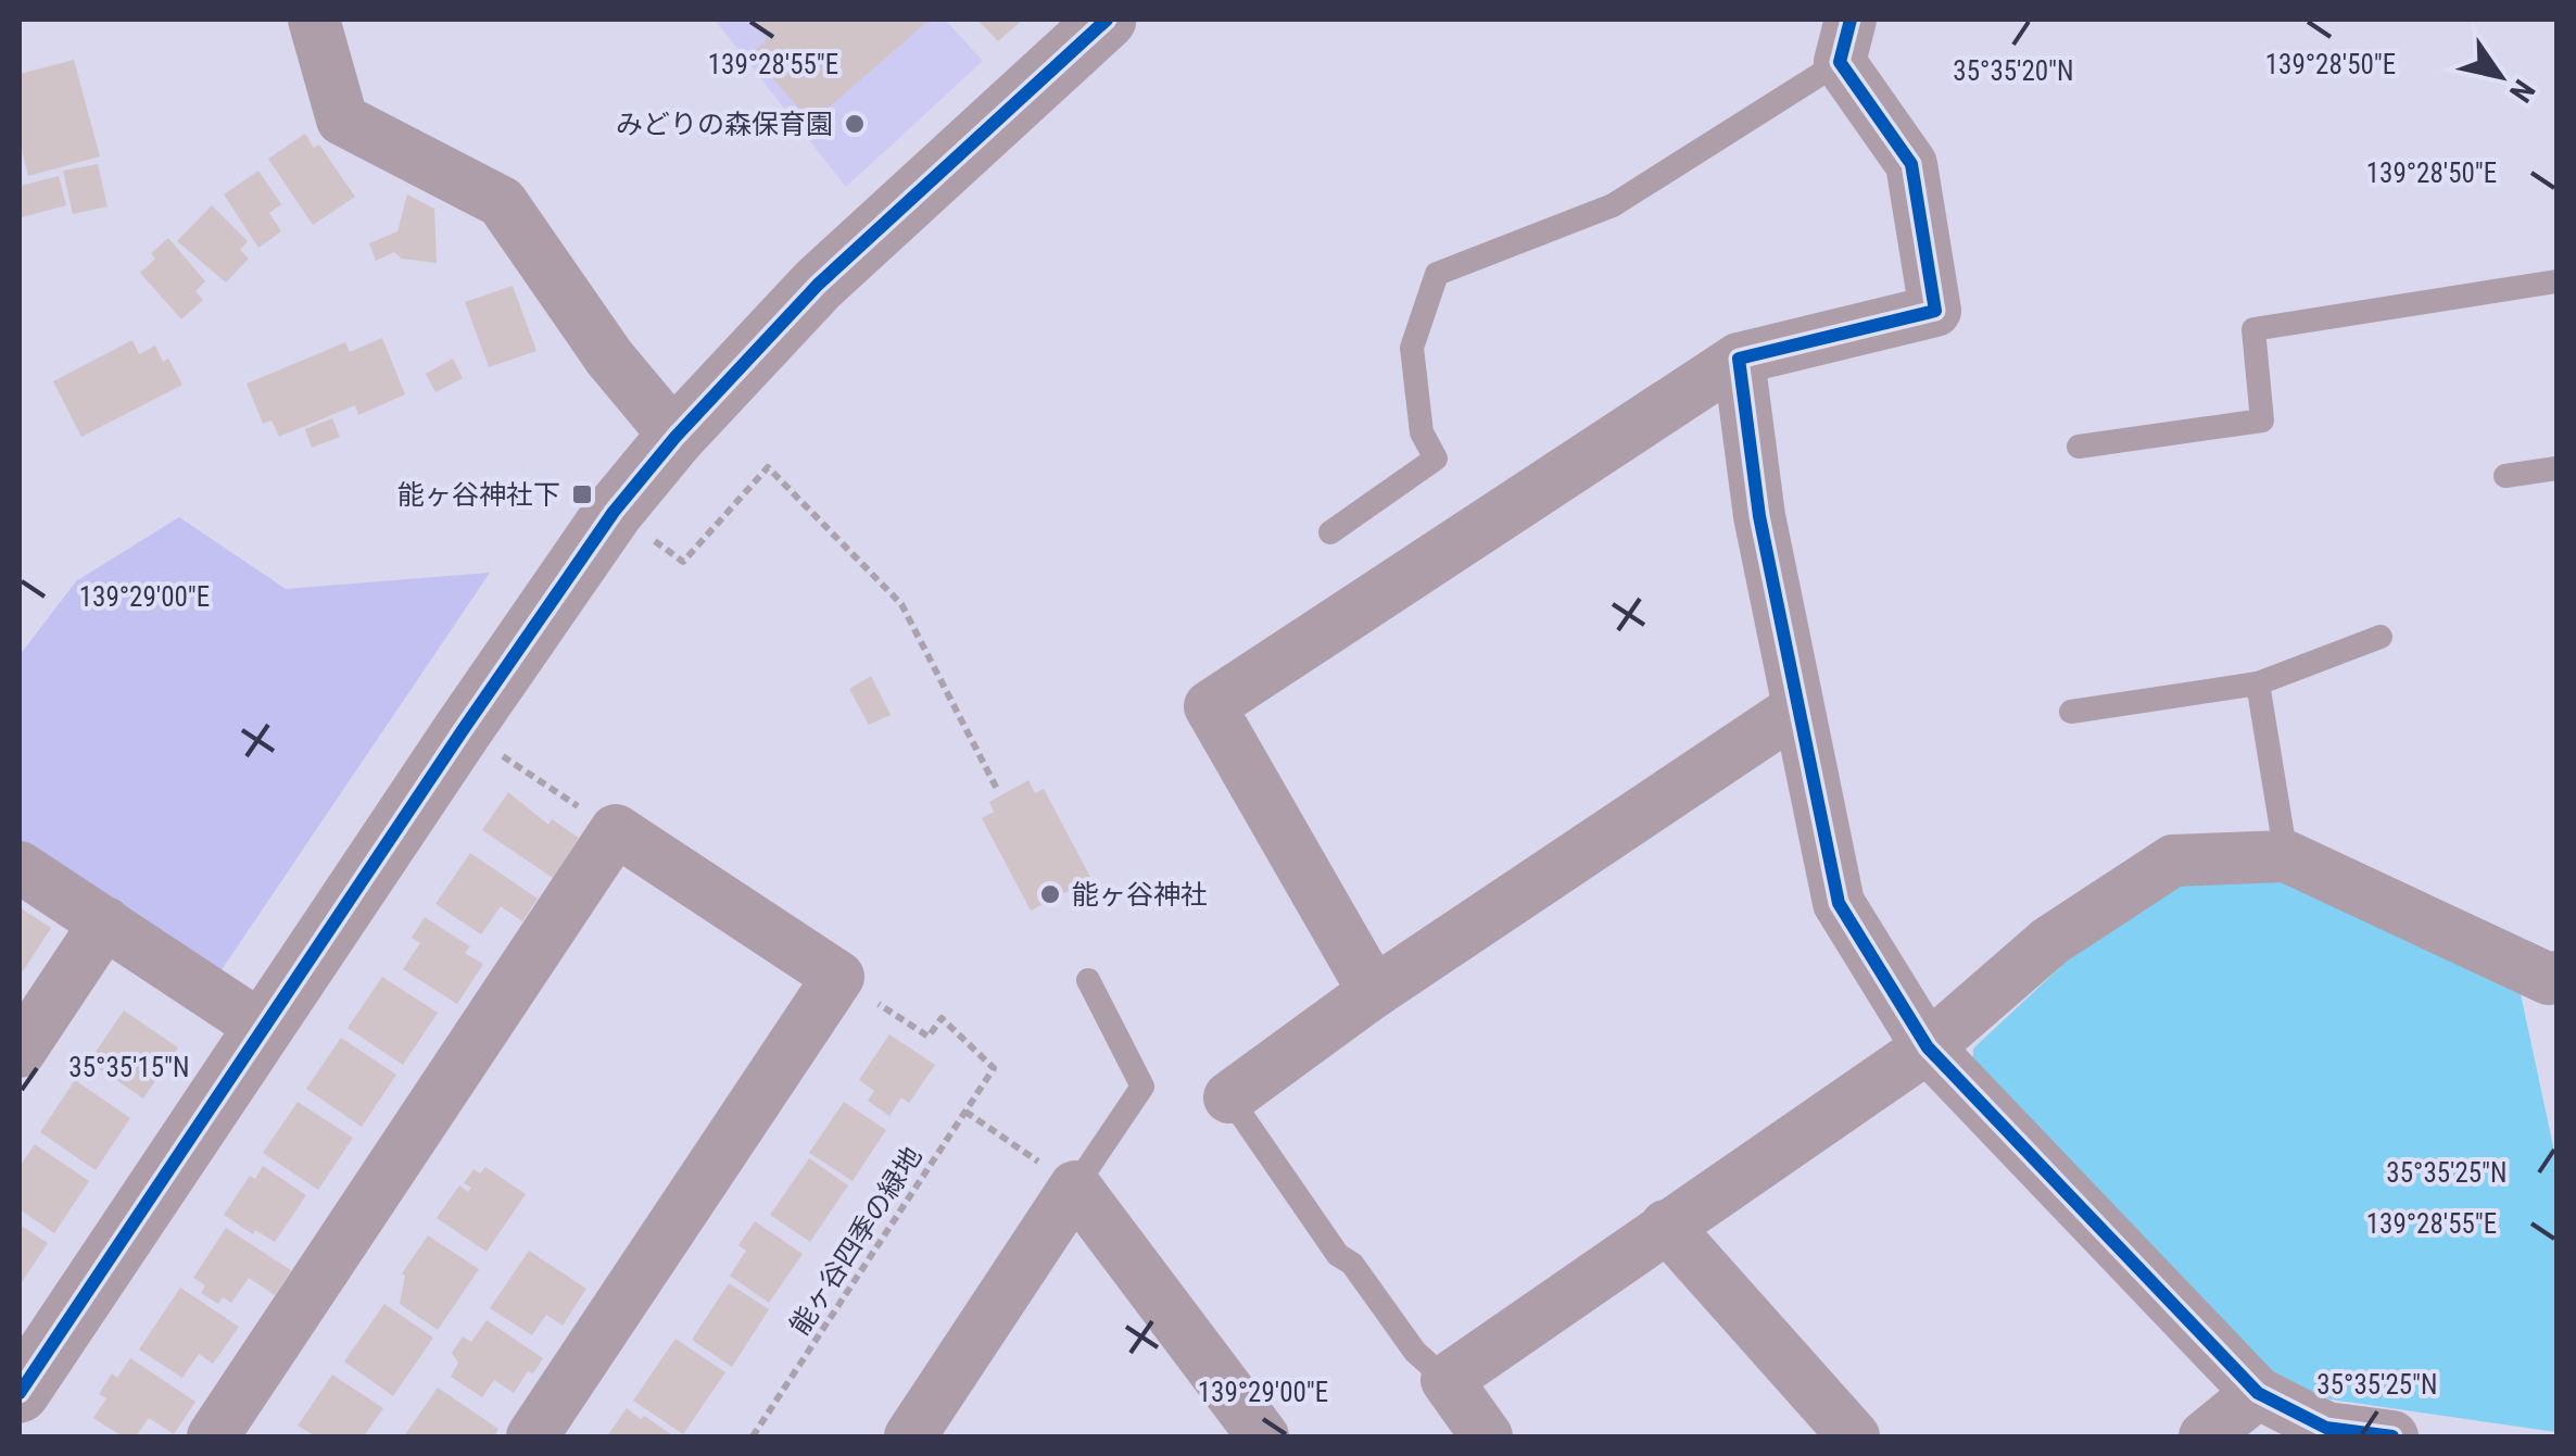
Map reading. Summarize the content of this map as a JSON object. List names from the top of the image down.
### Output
{
  "streets": {
    "path": ["能ヶ谷四季の緑地"]
  },
  "places": {
    "other": ["みどりの森保育園", "能ヶ谷神社"],
    "transit": ["能ヶ谷神社下"]
  },
  "north": "bottom right",
  "coordinates": [
    "139°28'55\"E",
    "139°28'50\"E",
    "35°35'20\"N",
    "139°29'00\"E",
    "35°35'15\"N",
    "35°35'25\"N"
  ]
}
